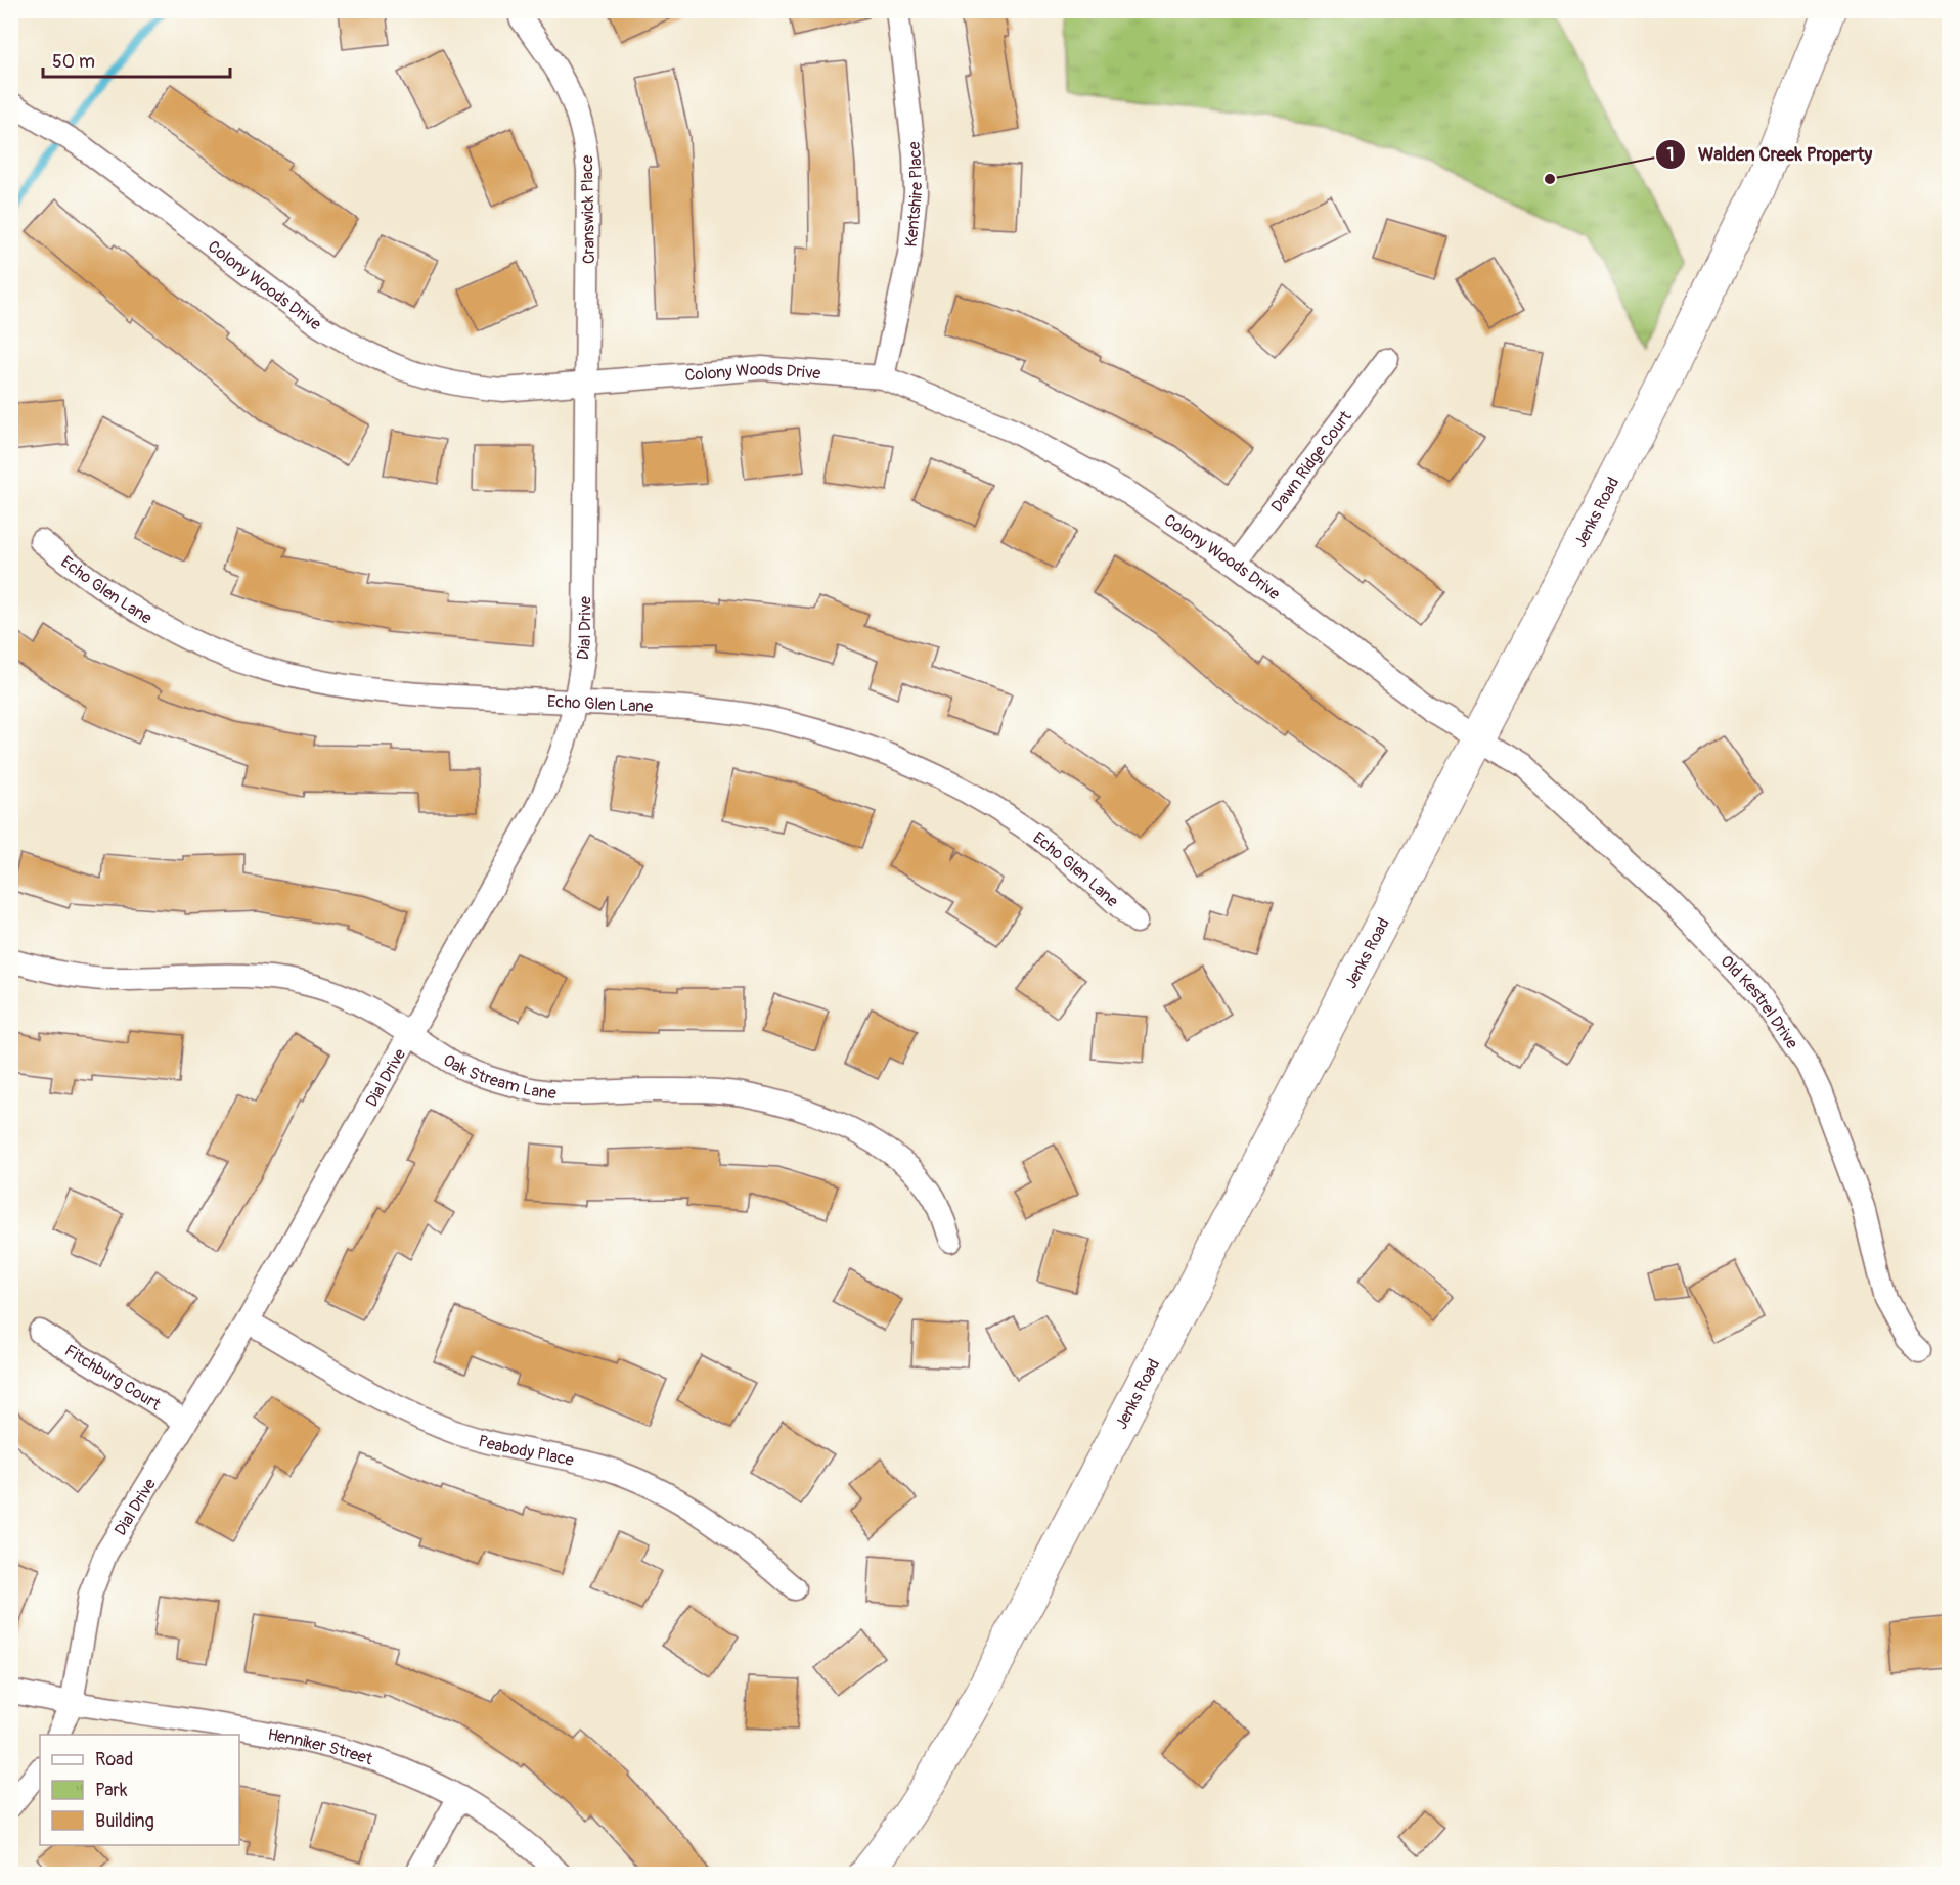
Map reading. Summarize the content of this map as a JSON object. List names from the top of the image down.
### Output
{
  "streets": {
    "street": [
      "Kentshire Place",
      "Cranswick Place",
      "Colony Woods Drive",
      "Dawn Ridge Court",
      "Jenks Road",
      "Echo Glen Lane",
      "Dial Drive",
      "Old Kestrel Drive",
      "Oak Stream Lane",
      "Fitchburg Court",
      "Peabody Place",
      "Henniker Street"
    ]
  },
  "crossings": [
    ["Kentshire Place", "Colony Woods Drive"],
    ["Cranswick Place", "Colony Woods Drive"],
    ["Cranswick Place", "Dial Drive"],
    ["Colony Woods Drive", "Dawn Ridge Court"],
    ["Colony Woods Drive", "Jenks Road"],
    ["Colony Woods Drive", "Dial Drive"],
    ["Colony Woods Drive", "Old Kestrel Drive"],
    ["Jenks Road", "Old Kestrel Drive"],
    ["Echo Glen Lane", "Dial Drive"],
    ["Dial Drive", "Oak Stream Lane"],
    ["Dial Drive", "Fitchburg Court"],
    ["Dial Drive", "Peabody Place"],
    ["Dial Drive", "Henniker Street"]
  ],
  "places": ["Walden Creek Property"],
  "legend": ["Road", "Park", "Building"],
  "scale_bar": "50 m"
}
